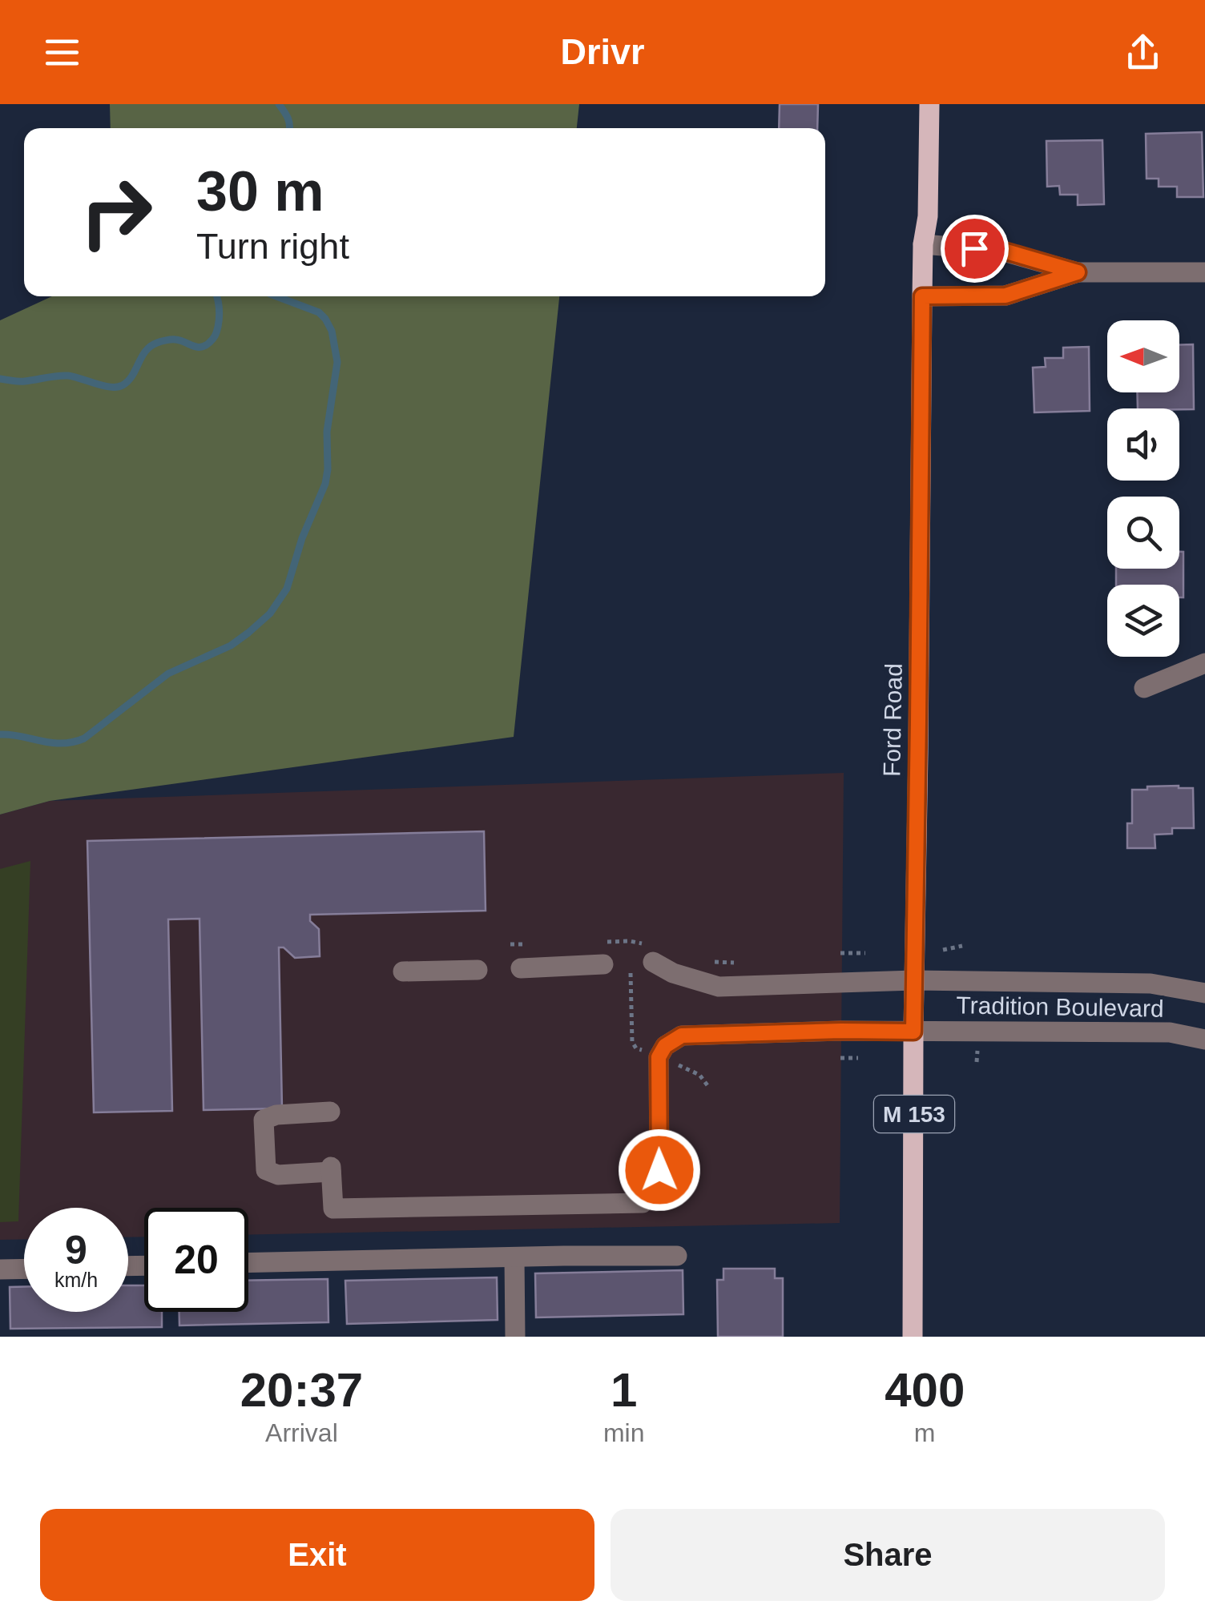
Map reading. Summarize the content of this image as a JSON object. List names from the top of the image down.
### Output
{
  "streets": {
    "main road": ["Ford Road", "M 153"],
    "street": ["Tradition Boulevard"]
  },
  "crossings": [
    ["Ford Road", "Tradition Boulevard"]
  ],
  "north": "left",
  "page": {
    "header": "Drivr",
    "turn": ["30 m", "Turn right"],
    "speed": "9 km/h",
    "limit": "20",
    "eta": [
      "20:37",
      "Arrival",
      "1",
      "min",
      "400",
      "m"
    ],
    "buttons": ["Exit", "Share"]
  }
}
